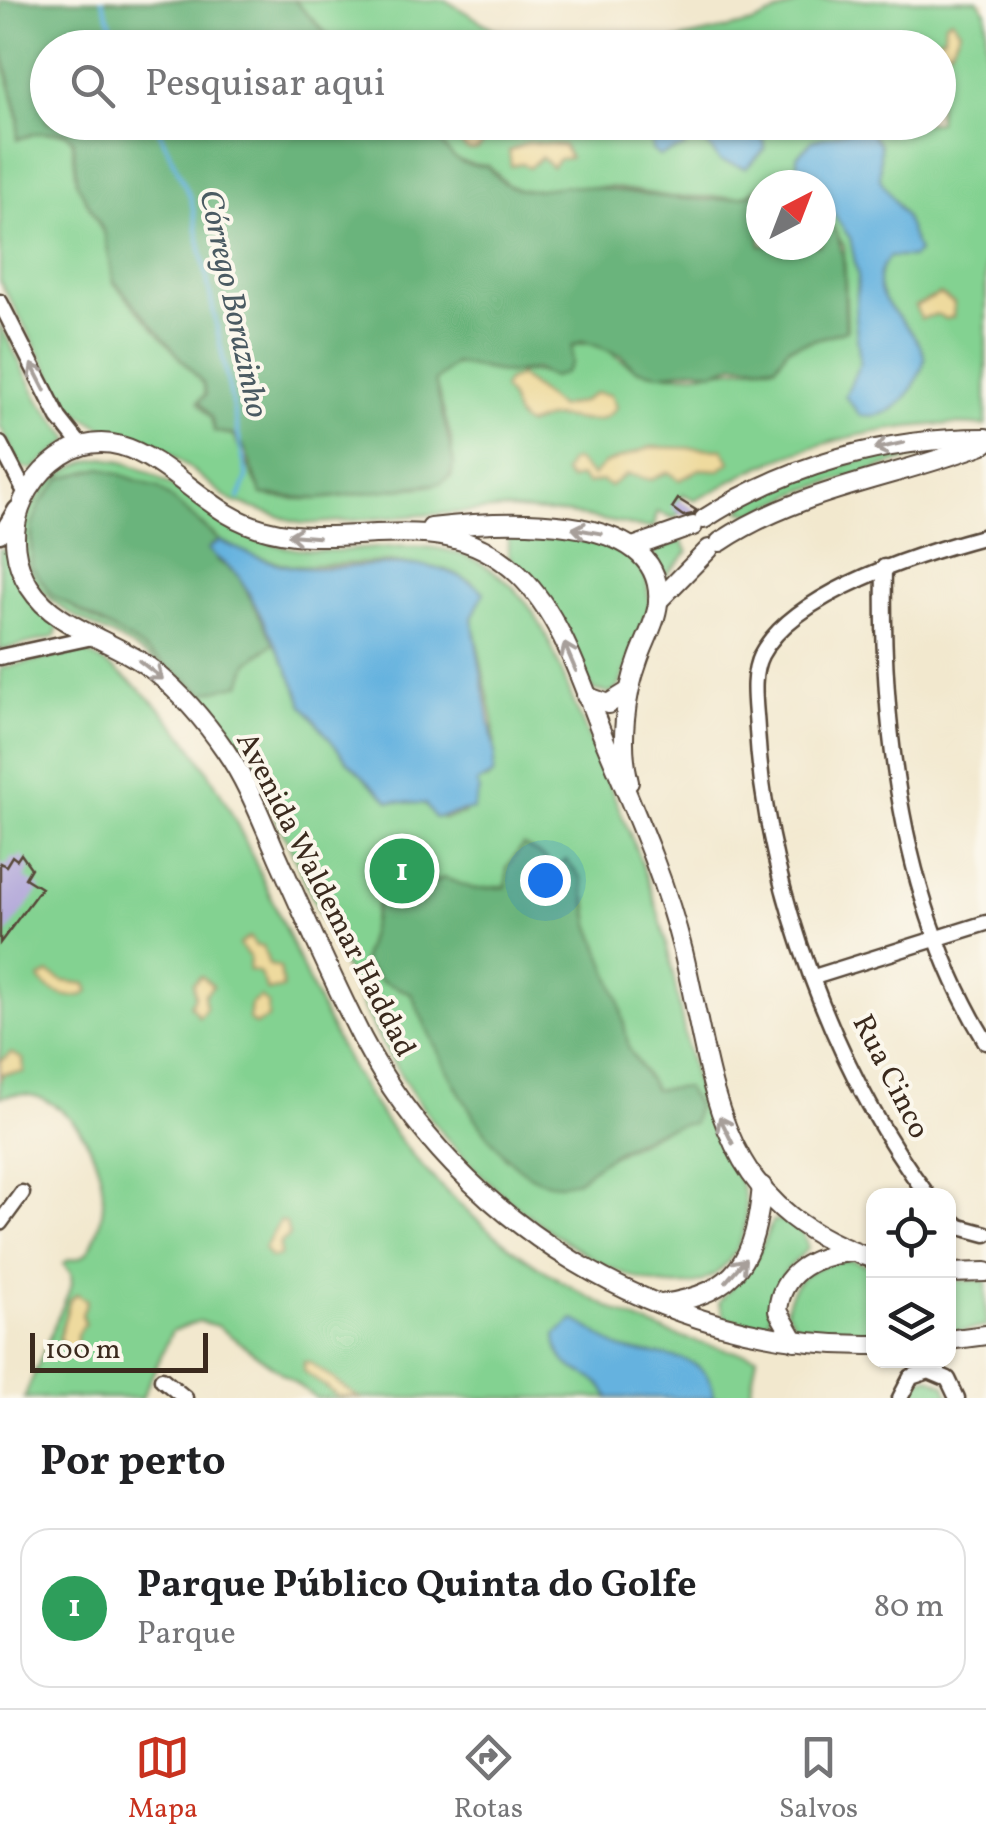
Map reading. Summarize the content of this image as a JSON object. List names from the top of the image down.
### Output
{
  "streets": {
    "main road": ["Avenida Waldemar Haddad"],
    "street": ["Rua Cinco"]
  },
  "one_way": ["Avenida Waldemar Haddad"],
  "water": ["Córrego Borazinho"],
  "scale_bar": "100 m",
  "north": "top right",
  "page": {
    "search": "Pesquisar aqui",
    "pins": "1",
    "scale": "100 m",
    "heading": "Por perto",
    "list": [
      {
        "mark": "1",
        "name": "Parque Público Quinta do Golfe",
        "note": "Parque",
        "value": "80 m"
      }
    ],
    "nav": ["Mapa", "Rotas", "Salvos"]
  }
}
